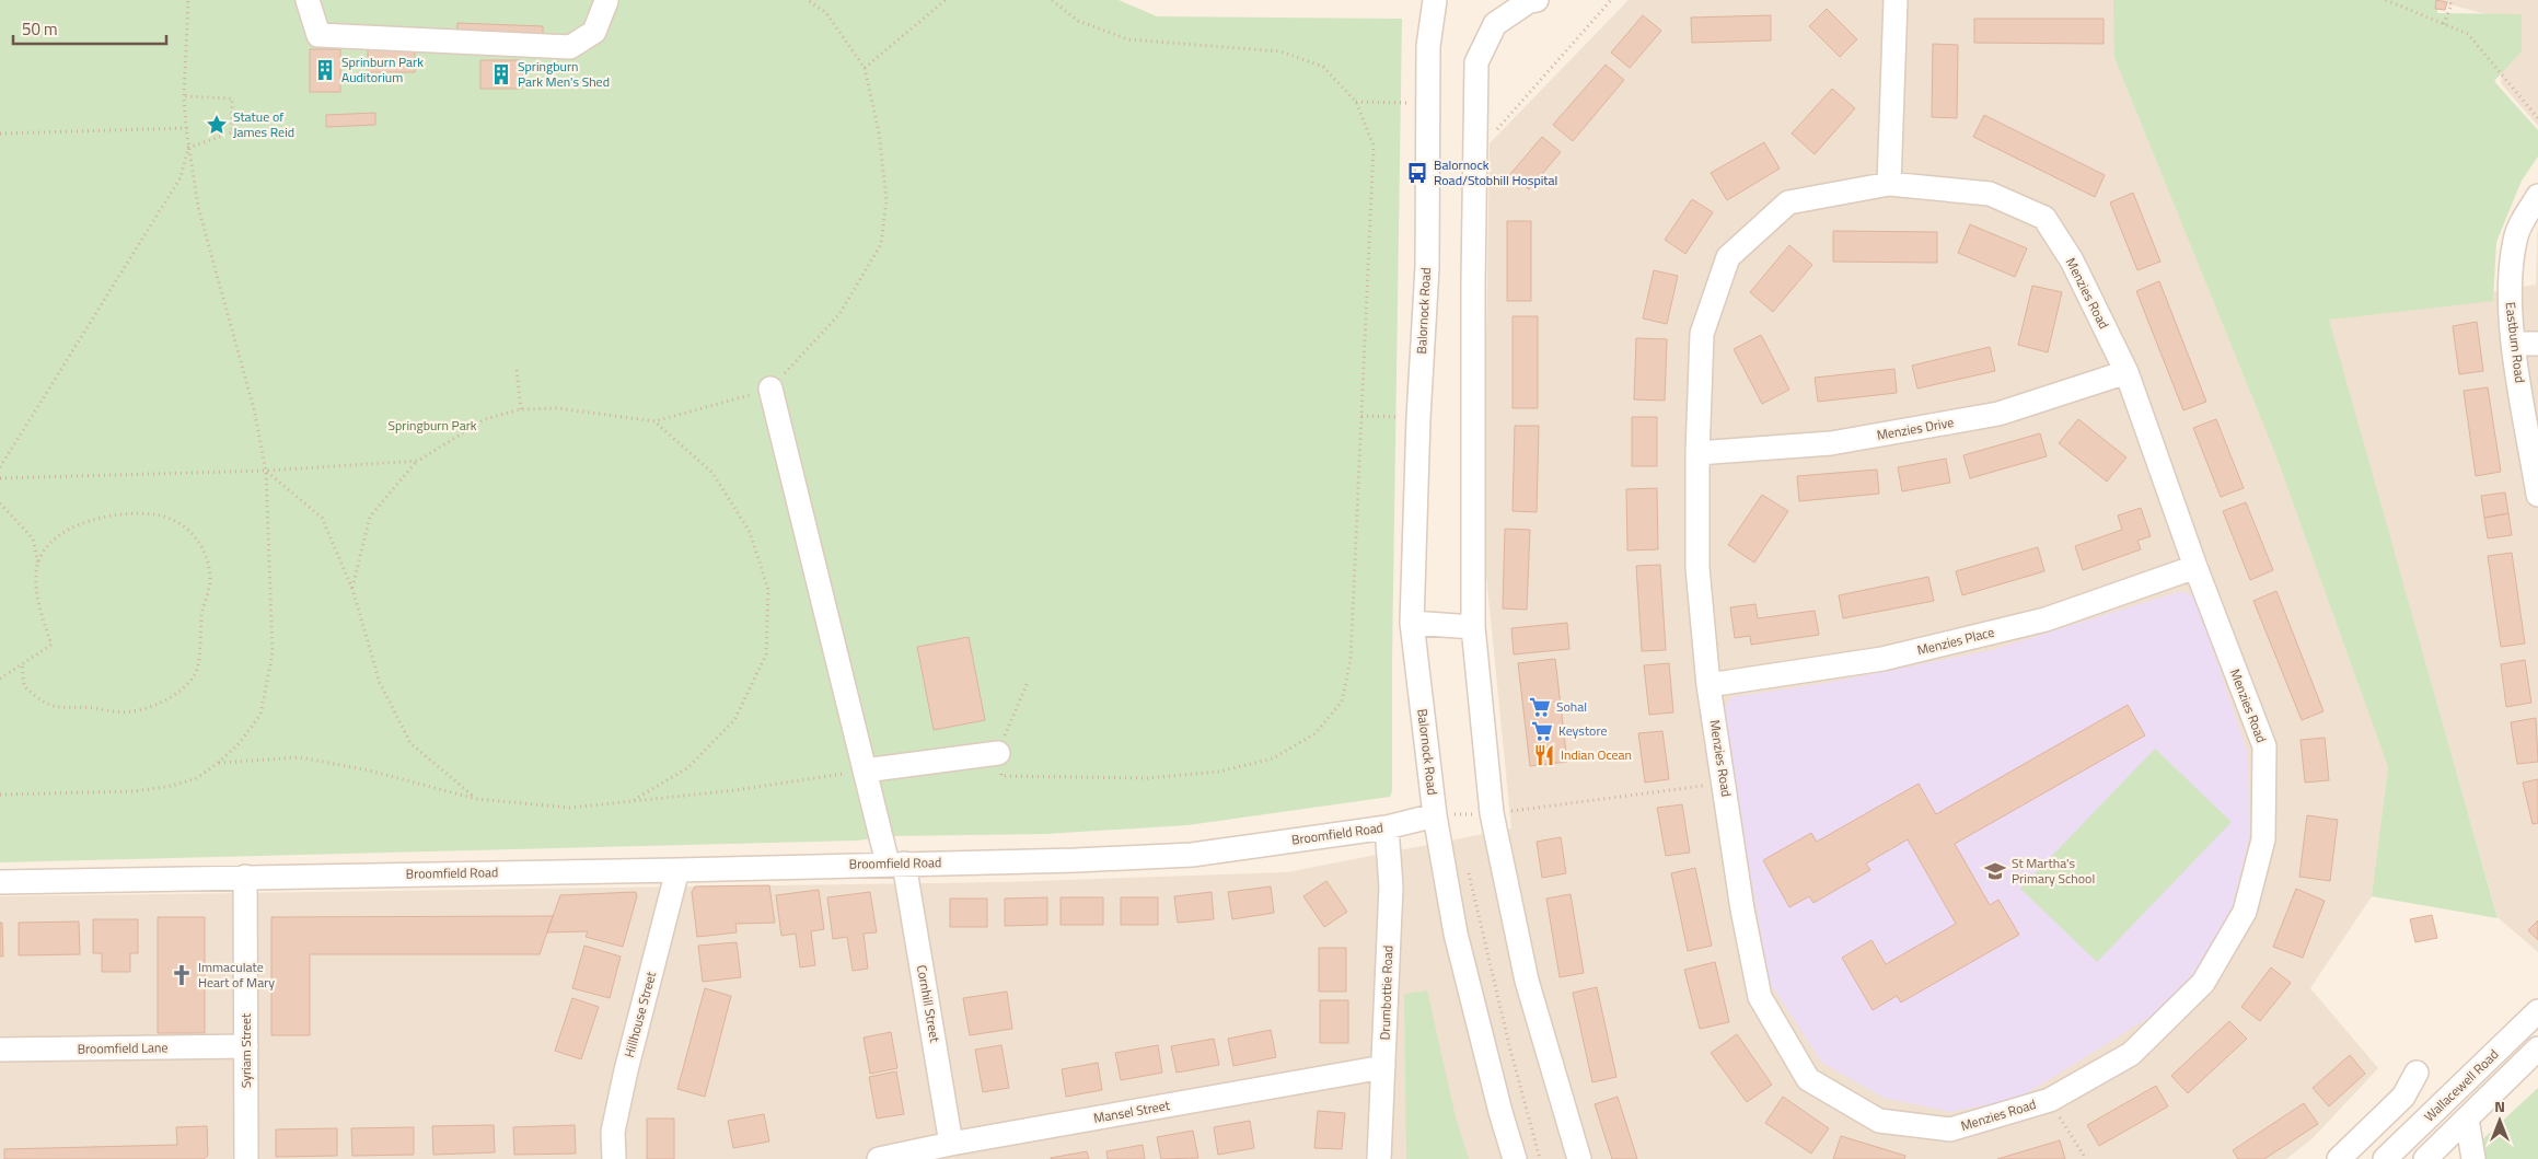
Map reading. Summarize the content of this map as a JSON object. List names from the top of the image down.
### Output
{
  "streets": {
    "street": [
      "Menzies Road",
      "Balornock Road",
      "Eastburn Road",
      "Menzies Drive",
      "Menzies Place",
      "Broomfield Road",
      "Drumbottie Road",
      "Cornhill Street",
      "Hillhouse Street",
      "Broomfield Lane",
      "Syriam Street",
      "Wallacewell Road",
      "Mansel Street"
    ]
  },
  "crossings": [
    ["Menzies Road", "Menzies Drive"],
    ["Menzies Road", "Menzies Place"],
    ["Balornock Road", "Broomfield Road"],
    ["Broomfield Road", "Drumbottie Road"],
    ["Broomfield Road", "Cornhill Street"],
    ["Broomfield Road", "Hillhouse Street"],
    ["Broomfield Road", "Syriam Street"],
    ["Drumbottie Road", "Mansel Street"],
    ["Cornhill Street", "Mansel Street"],
    ["Broomfield Lane", "Syriam Street"]
  ],
  "parks": ["Springburn Park"],
  "places": {
    "building": ["Sprinburn Park Auditorium", "Springburn Park Men's Shed"],
    "place": ["Statue of James Reid"],
    "bus stop": ["Balornock Road/Stobhill Hospital"],
    "supermarket": ["Sohal", "Keystore"],
    "restaurant": ["Indian Ocean"],
    "school or university": ["St Martha's Primary School"],
    "church": ["Immaculate Heart of Mary"]
  },
  "scale_bar": "50 m",
  "north": "top"
}
